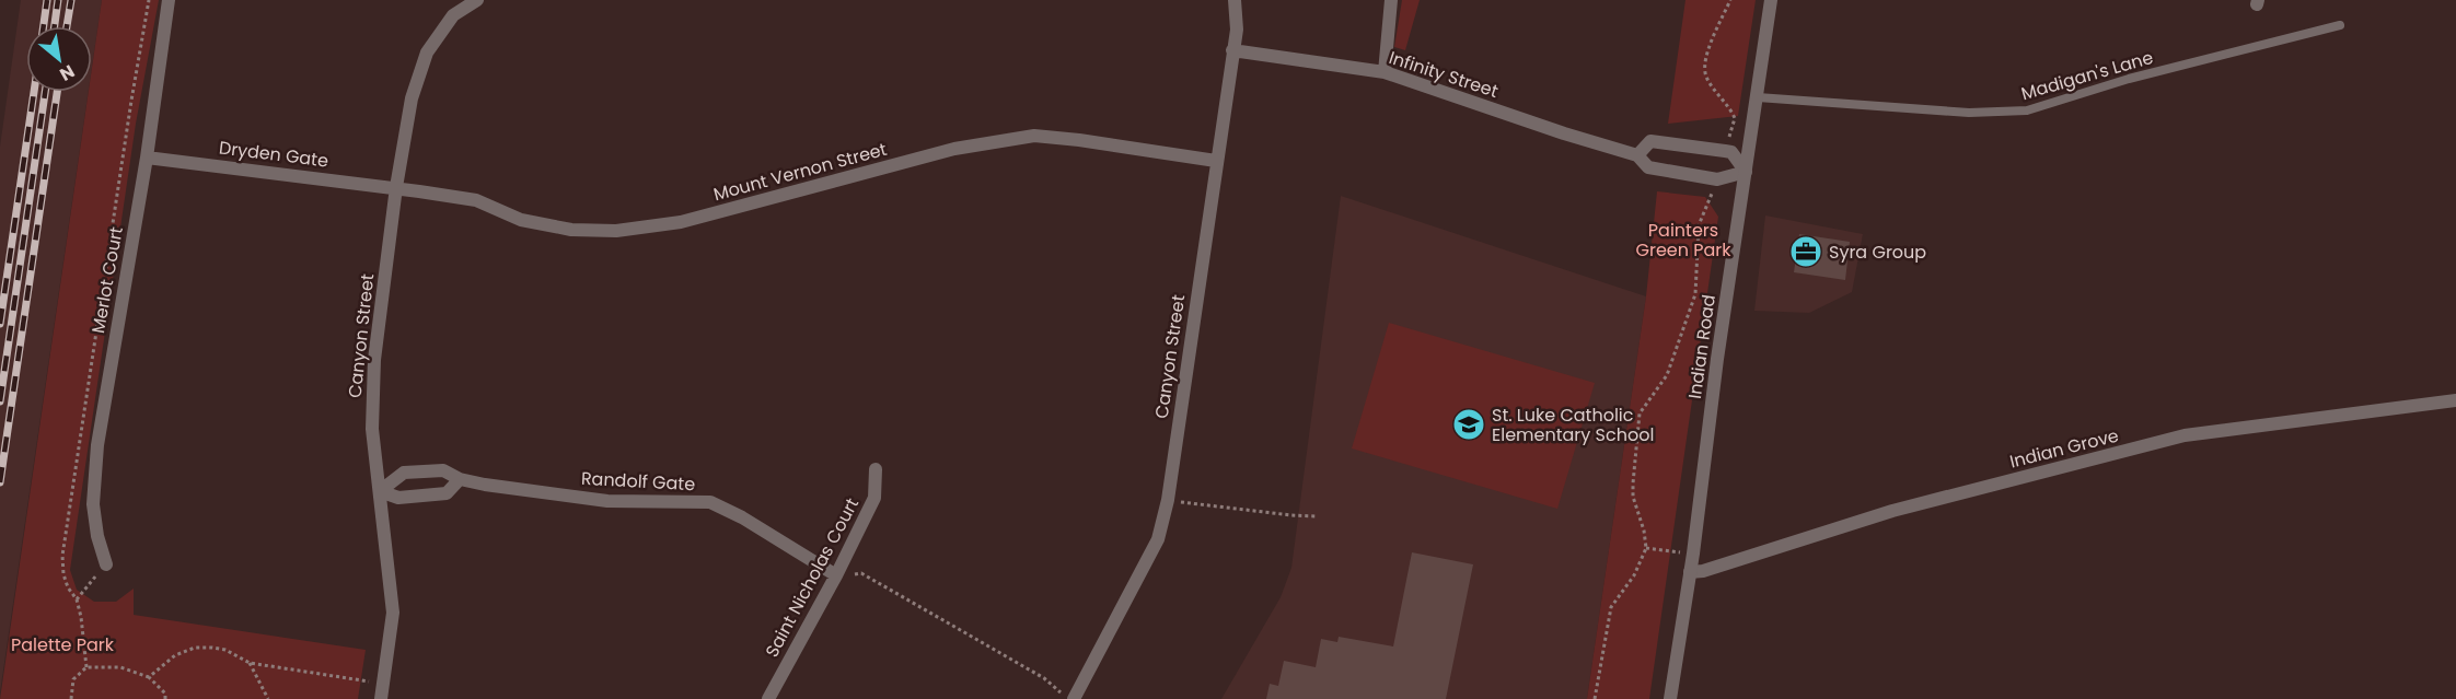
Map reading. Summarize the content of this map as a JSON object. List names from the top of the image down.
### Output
{
  "streets": {
    "street": [
      "Infinity Street",
      "Dryden Gate",
      "Mount Vernon Street",
      "Merlot Court",
      "Canyon Street",
      "Indian Road",
      "Indian Grove",
      "Randolf Gate",
      "Saint Nicholas Court"
    ],
    "lane": ["Madigan's Lane"]
  },
  "crossings": [
    ["Infinity Street", "Canyon Street"],
    ["Infinity Street", "Indian Road"],
    ["Madigan's Lane", "Indian Road"],
    ["Dryden Gate", "Mount Vernon Street"],
    ["Dryden Gate", "Merlot Court"],
    ["Dryden Gate", "Canyon Street"],
    ["Mount Vernon Street", "Canyon Street"],
    ["Canyon Street", "Randolf Gate"],
    ["Indian Road", "Indian Grove"],
    ["Randolf Gate", "Saint Nicholas Court"]
  ],
  "parks": ["Painters Green Park", "Palette Park"],
  "places": {
    "office": ["Syra Group"],
    "school or university": ["St. Luke Catholic Elementary School"]
  },
  "north": "bottom right"
}
